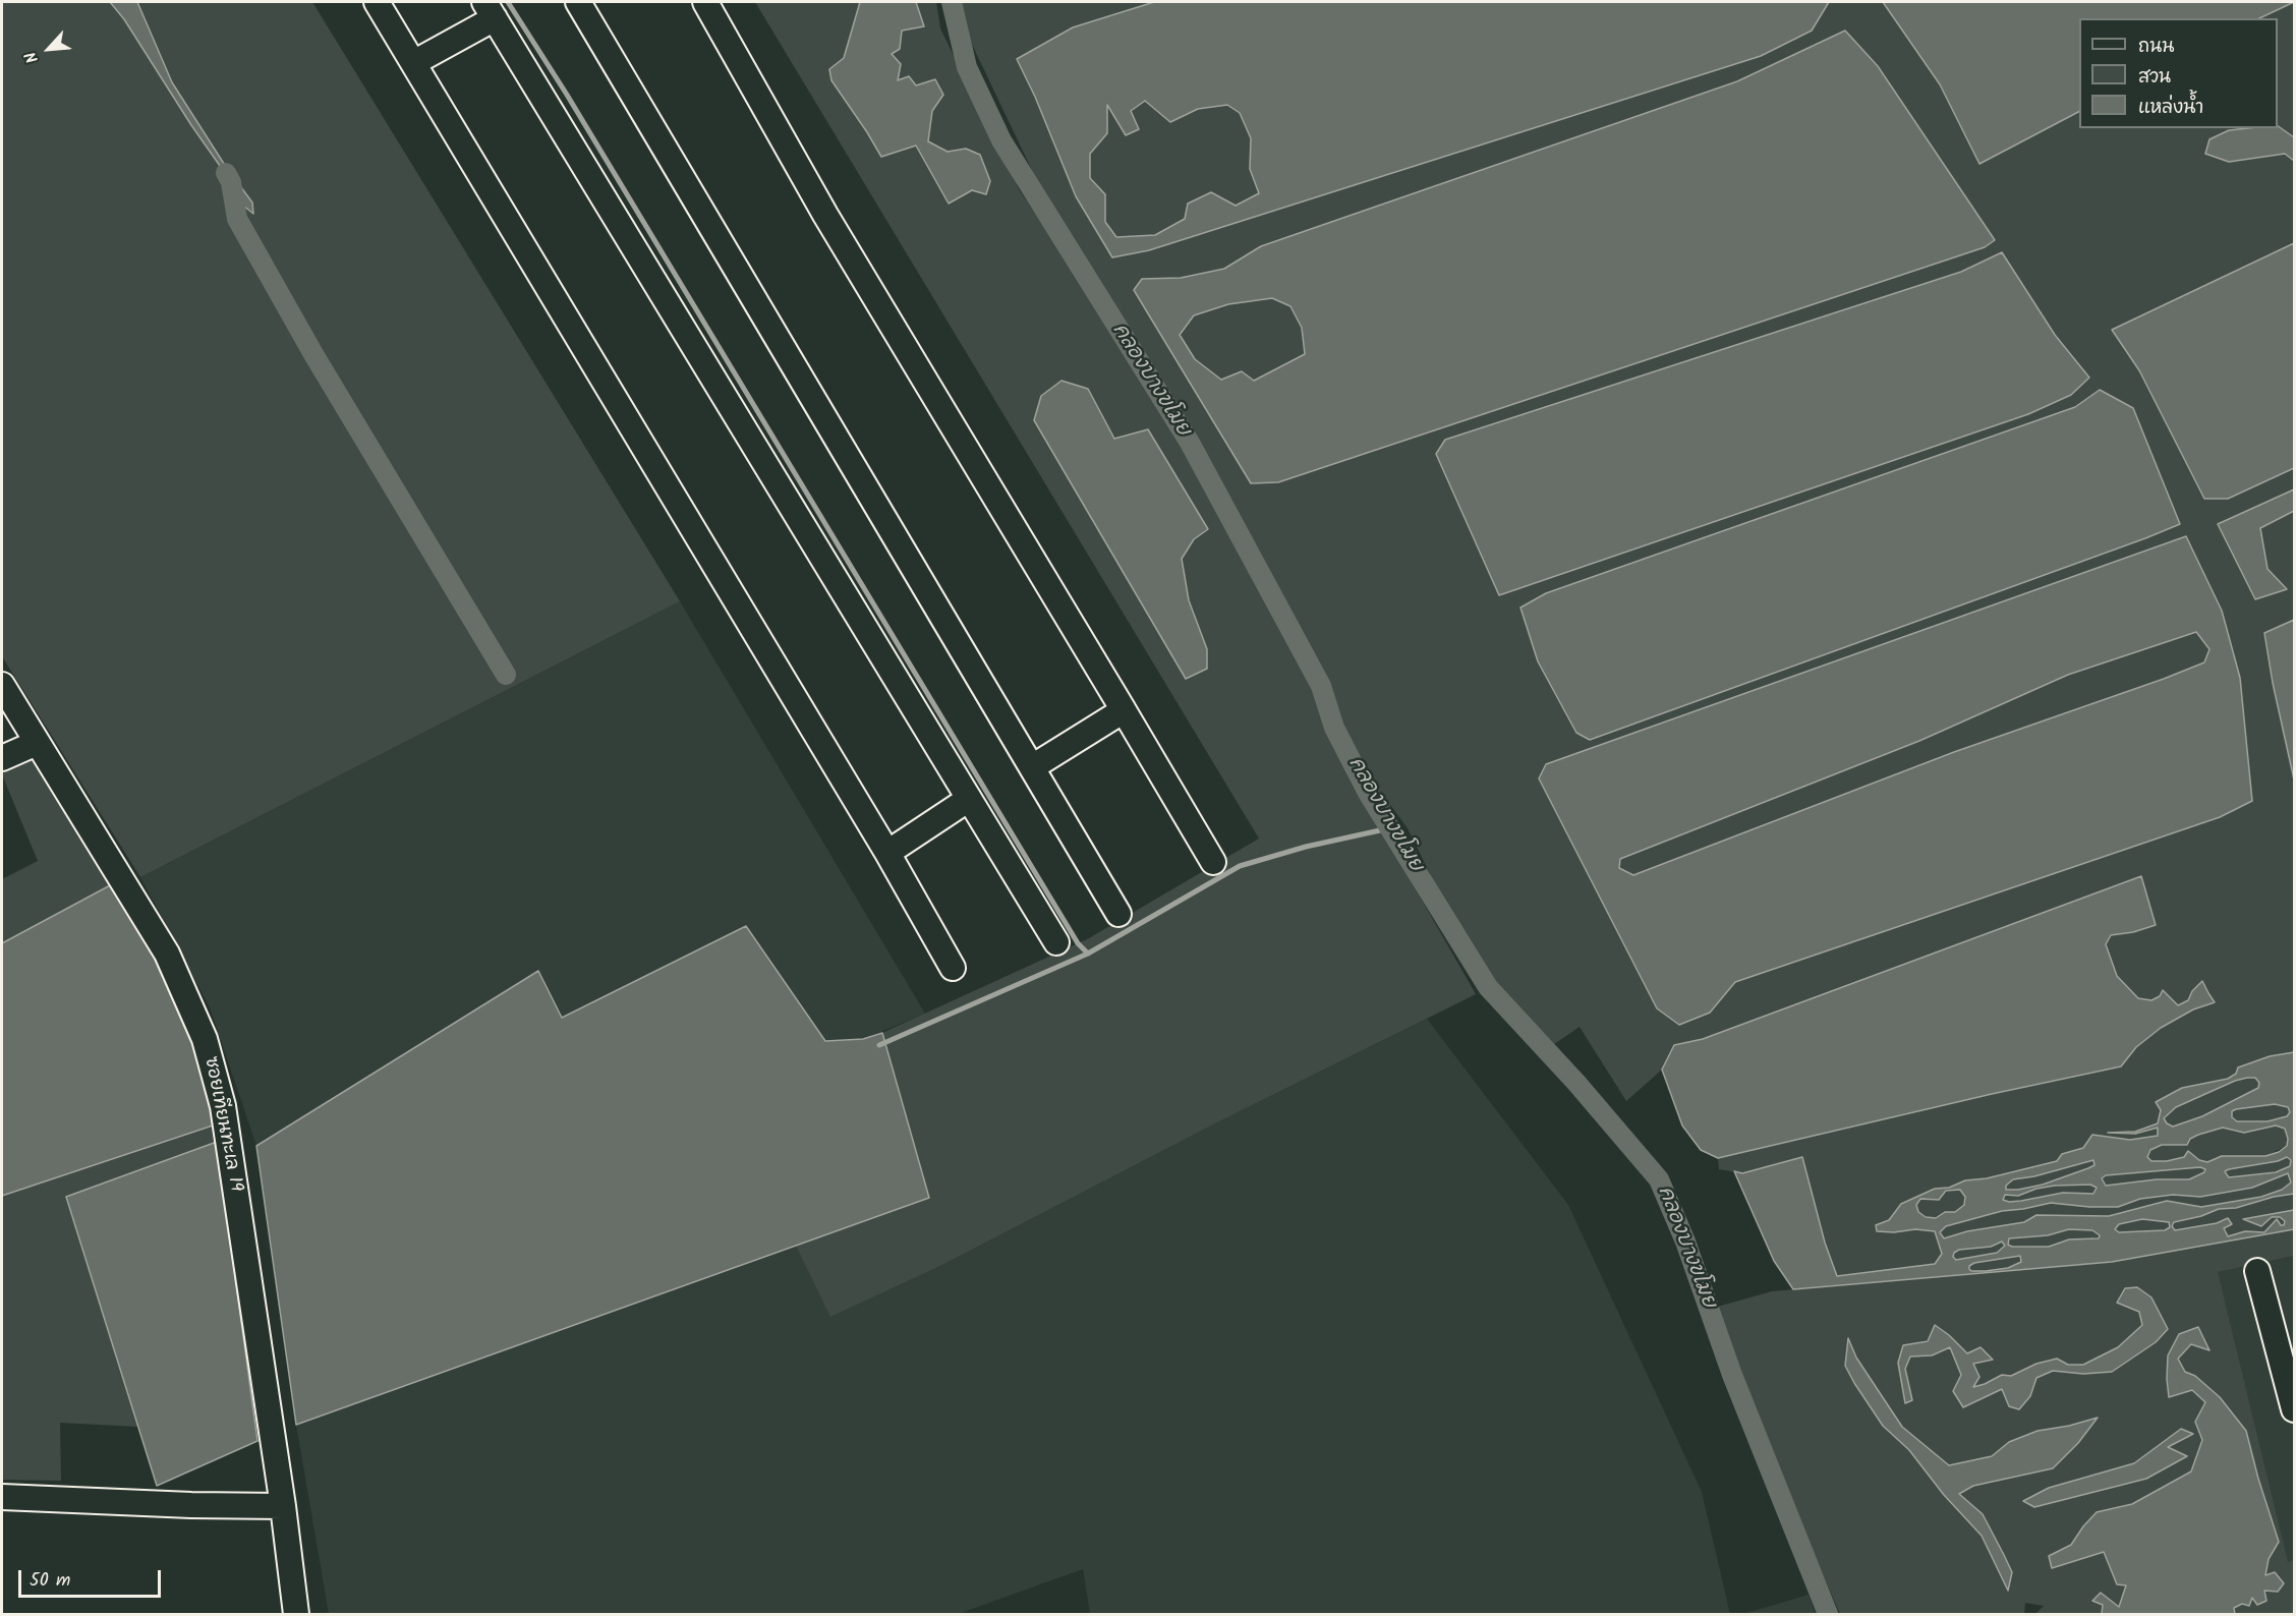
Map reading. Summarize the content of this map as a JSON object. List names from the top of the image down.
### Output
{
  "streets": {
    "street": ["ซอยเทียนทะเล 19"]
  },
  "water": ["คลองบางขโมย"],
  "legend": ["ถนน", "สวน", "แหล่งน้ำ"],
  "scale_bar": "50 m",
  "north": "bottom left"
}
